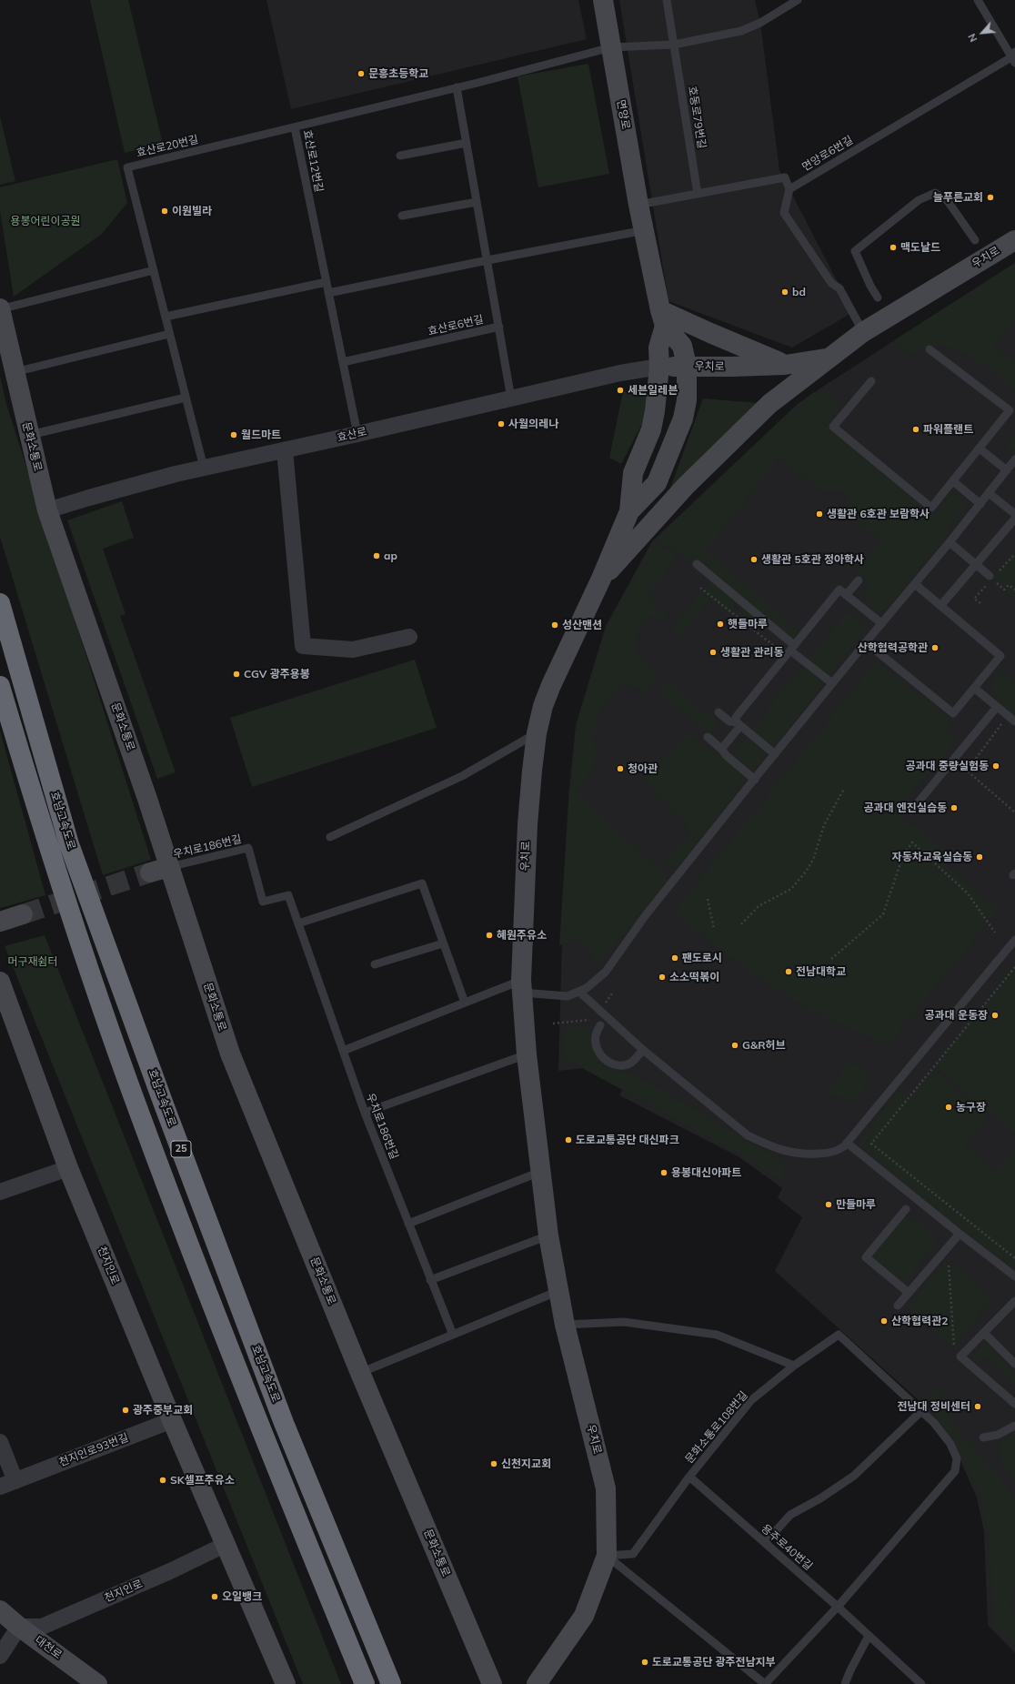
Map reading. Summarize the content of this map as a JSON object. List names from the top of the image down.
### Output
{
  "streets": {
    "highway": ["호남고속도로", "25"],
    "main road": [
      "면앙로",
      "우치로",
      "문화소통로",
      "천지인로",
      "대천로"
    ],
    "street": ["효산로", "천지인로93번길"],
    "lane": [
      "호동로79번길",
      "효산로20번길",
      "면앙로6번길",
      "효산로12번길",
      "효산로6번길",
      "우치로186번길",
      "문화소통로108번길",
      "용주로40번길"
    ]
  },
  "crossings": [
    ["면앙로", "우치로"],
    ["면앙로", "효산로"],
    ["효산로20번길", "효산로12번길"],
    ["효산로20번길", "효산로"],
    ["효산로12번길", "효산로6번길"],
    ["효산로12번길", "효산로"],
    ["우치로", "효산로"],
    ["우치로", "문화소통로108번길"],
    ["효산로6번길", "효산로"],
    ["효산로", "문화소통로"],
    ["문화소통로", "우치로186번길"],
    ["천지인로", "천지인로93번길"],
    ["천지인로", "대천로"],
    ["문화소통로108번길", "용주로40번길"]
  ],
  "parks": ["용봉어린이공원", "머구재쉼터"],
  "places": [
    "문흥초등학교",
    "늘푸른교회",
    "이원빌라",
    "맥도날드",
    "bd",
    "세븐일레븐",
    "사월의레나",
    "파워플랜트",
    "월드마트",
    "생활관 6호관 보람학사",
    "ap",
    "생활관 5호관 정아학사",
    "햇들마루",
    "성산맨션",
    "산학협력공학관",
    "생활관 관리동",
    "CGV 광주용봉",
    "공과대 중량실험동",
    "청아관",
    "공과대 엔진실습동",
    "자동차교육실습동",
    "혜원주유소",
    "팬도로시",
    "전남대학교",
    "소소떡볶이",
    "공과대 운동장",
    "G&R허브",
    "농구장",
    "도로교통공단 대신파크",
    "용봉대신아파트",
    "만들마루",
    "산학협력관2",
    "전남대 정비센터",
    "광주중부교회",
    "신천지교회",
    "SK셀프주유소",
    "오일뱅크",
    "도로교통공단 광주전남지부"
  ],
  "north": "bottom left"
}
